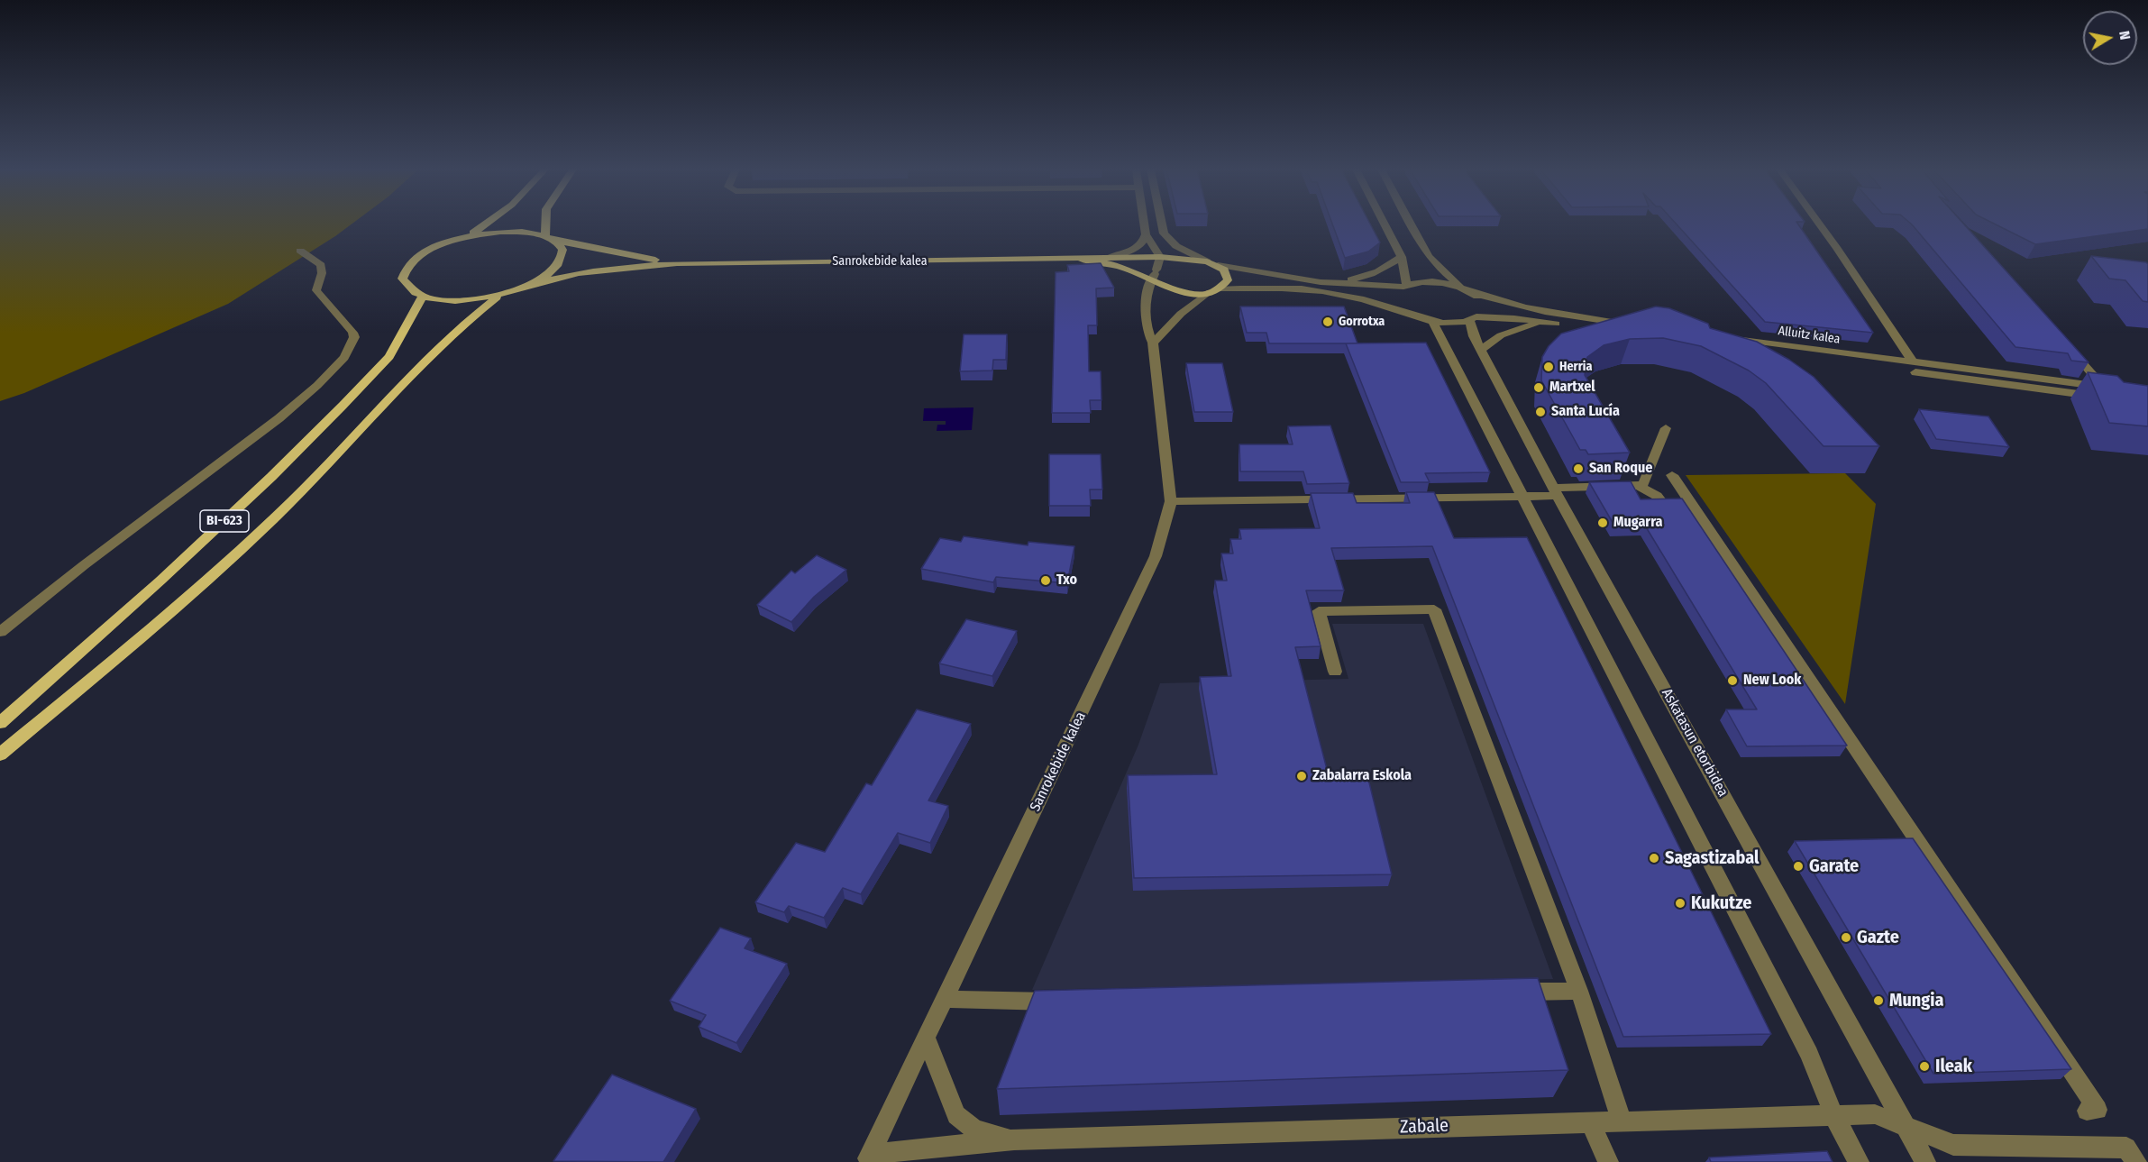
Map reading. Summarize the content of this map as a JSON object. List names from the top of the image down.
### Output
{
  "streets": {
    "main road": ["Sanrokebide kalea", "BI-623"],
    "street": ["Alluitz kalea", "Askatasun etorbidea", "Zabale"]
  },
  "crossings": [
    ["Askatasun etorbidea", "Zabale"]
  ],
  "places": [
    "Gorrotxa",
    "Herria",
    "Martxel",
    "Santa Lucía",
    "San Roque",
    "Mugarra",
    "Txo",
    "New Look",
    "Zabalarra Eskola",
    "Sagastizabal",
    "Garate",
    "Kukutze",
    "Gazte",
    "Mungia",
    "Ileak"
  ],
  "north": "right"
}
